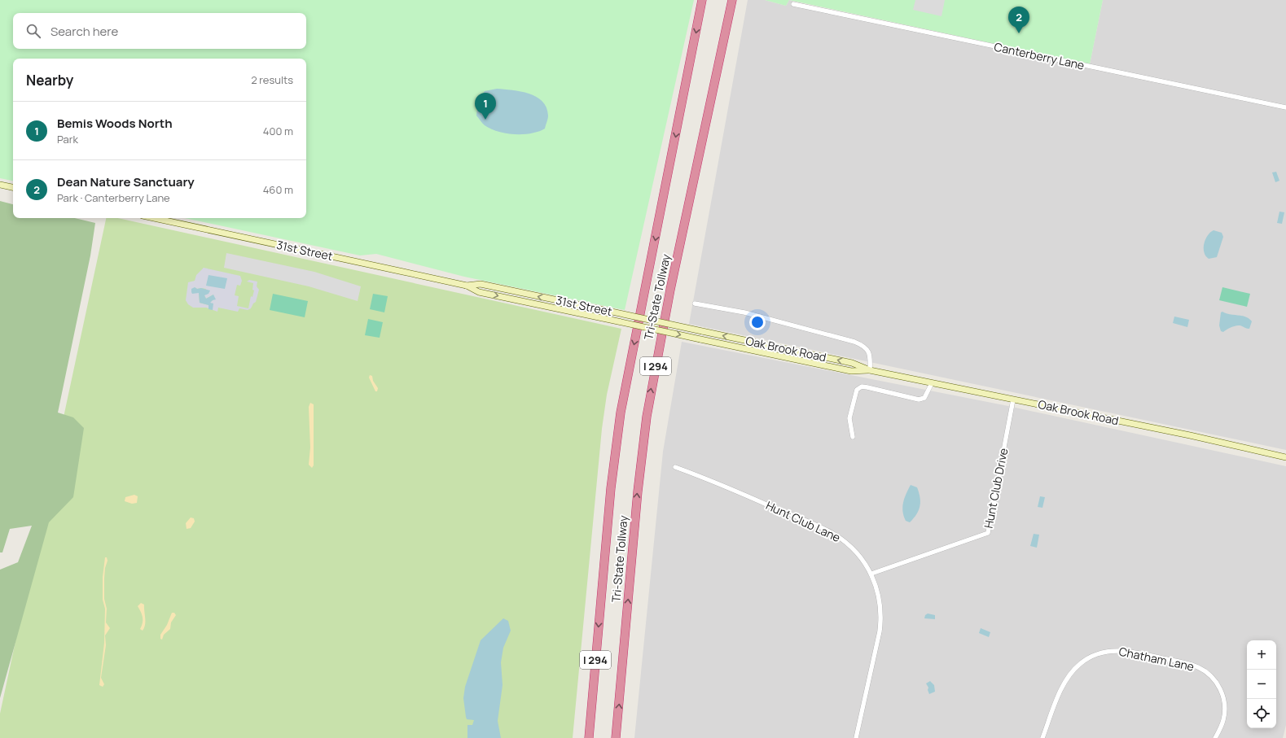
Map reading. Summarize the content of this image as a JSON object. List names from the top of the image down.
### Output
{
  "streets": {
    "highway": ["Tri-State Tollway", "I 294"],
    "main road": ["31st Street", "Oak Brook Road"],
    "street": [
      "Canterberry Lane",
      "Hunt Club Drive",
      "Hunt Club Lane",
      "Chatham Lane"
    ]
  },
  "crossings": [
    ["31st Street", "Oak Brook Road"],
    ["Oak Brook Road", "Hunt Club Drive"],
    ["Hunt Club Drive", "Hunt Club Lane"]
  ],
  "page": {
    "pins": ["2", "1"],
    "search": "Search here",
    "heading": ["Nearby", "2 results"],
    "list": [
      {
        "mark": "1",
        "name": "Bemis Woods North",
        "note": "Park",
        "value": "400 m"
      },
      {
        "mark": "2",
        "name": "Dean Nature Sanctuary",
        "note": "Park · Canterberry Lane",
        "value": "460 m"
      }
    ],
    "map_buttons": ["+", "−"]
  }
}
